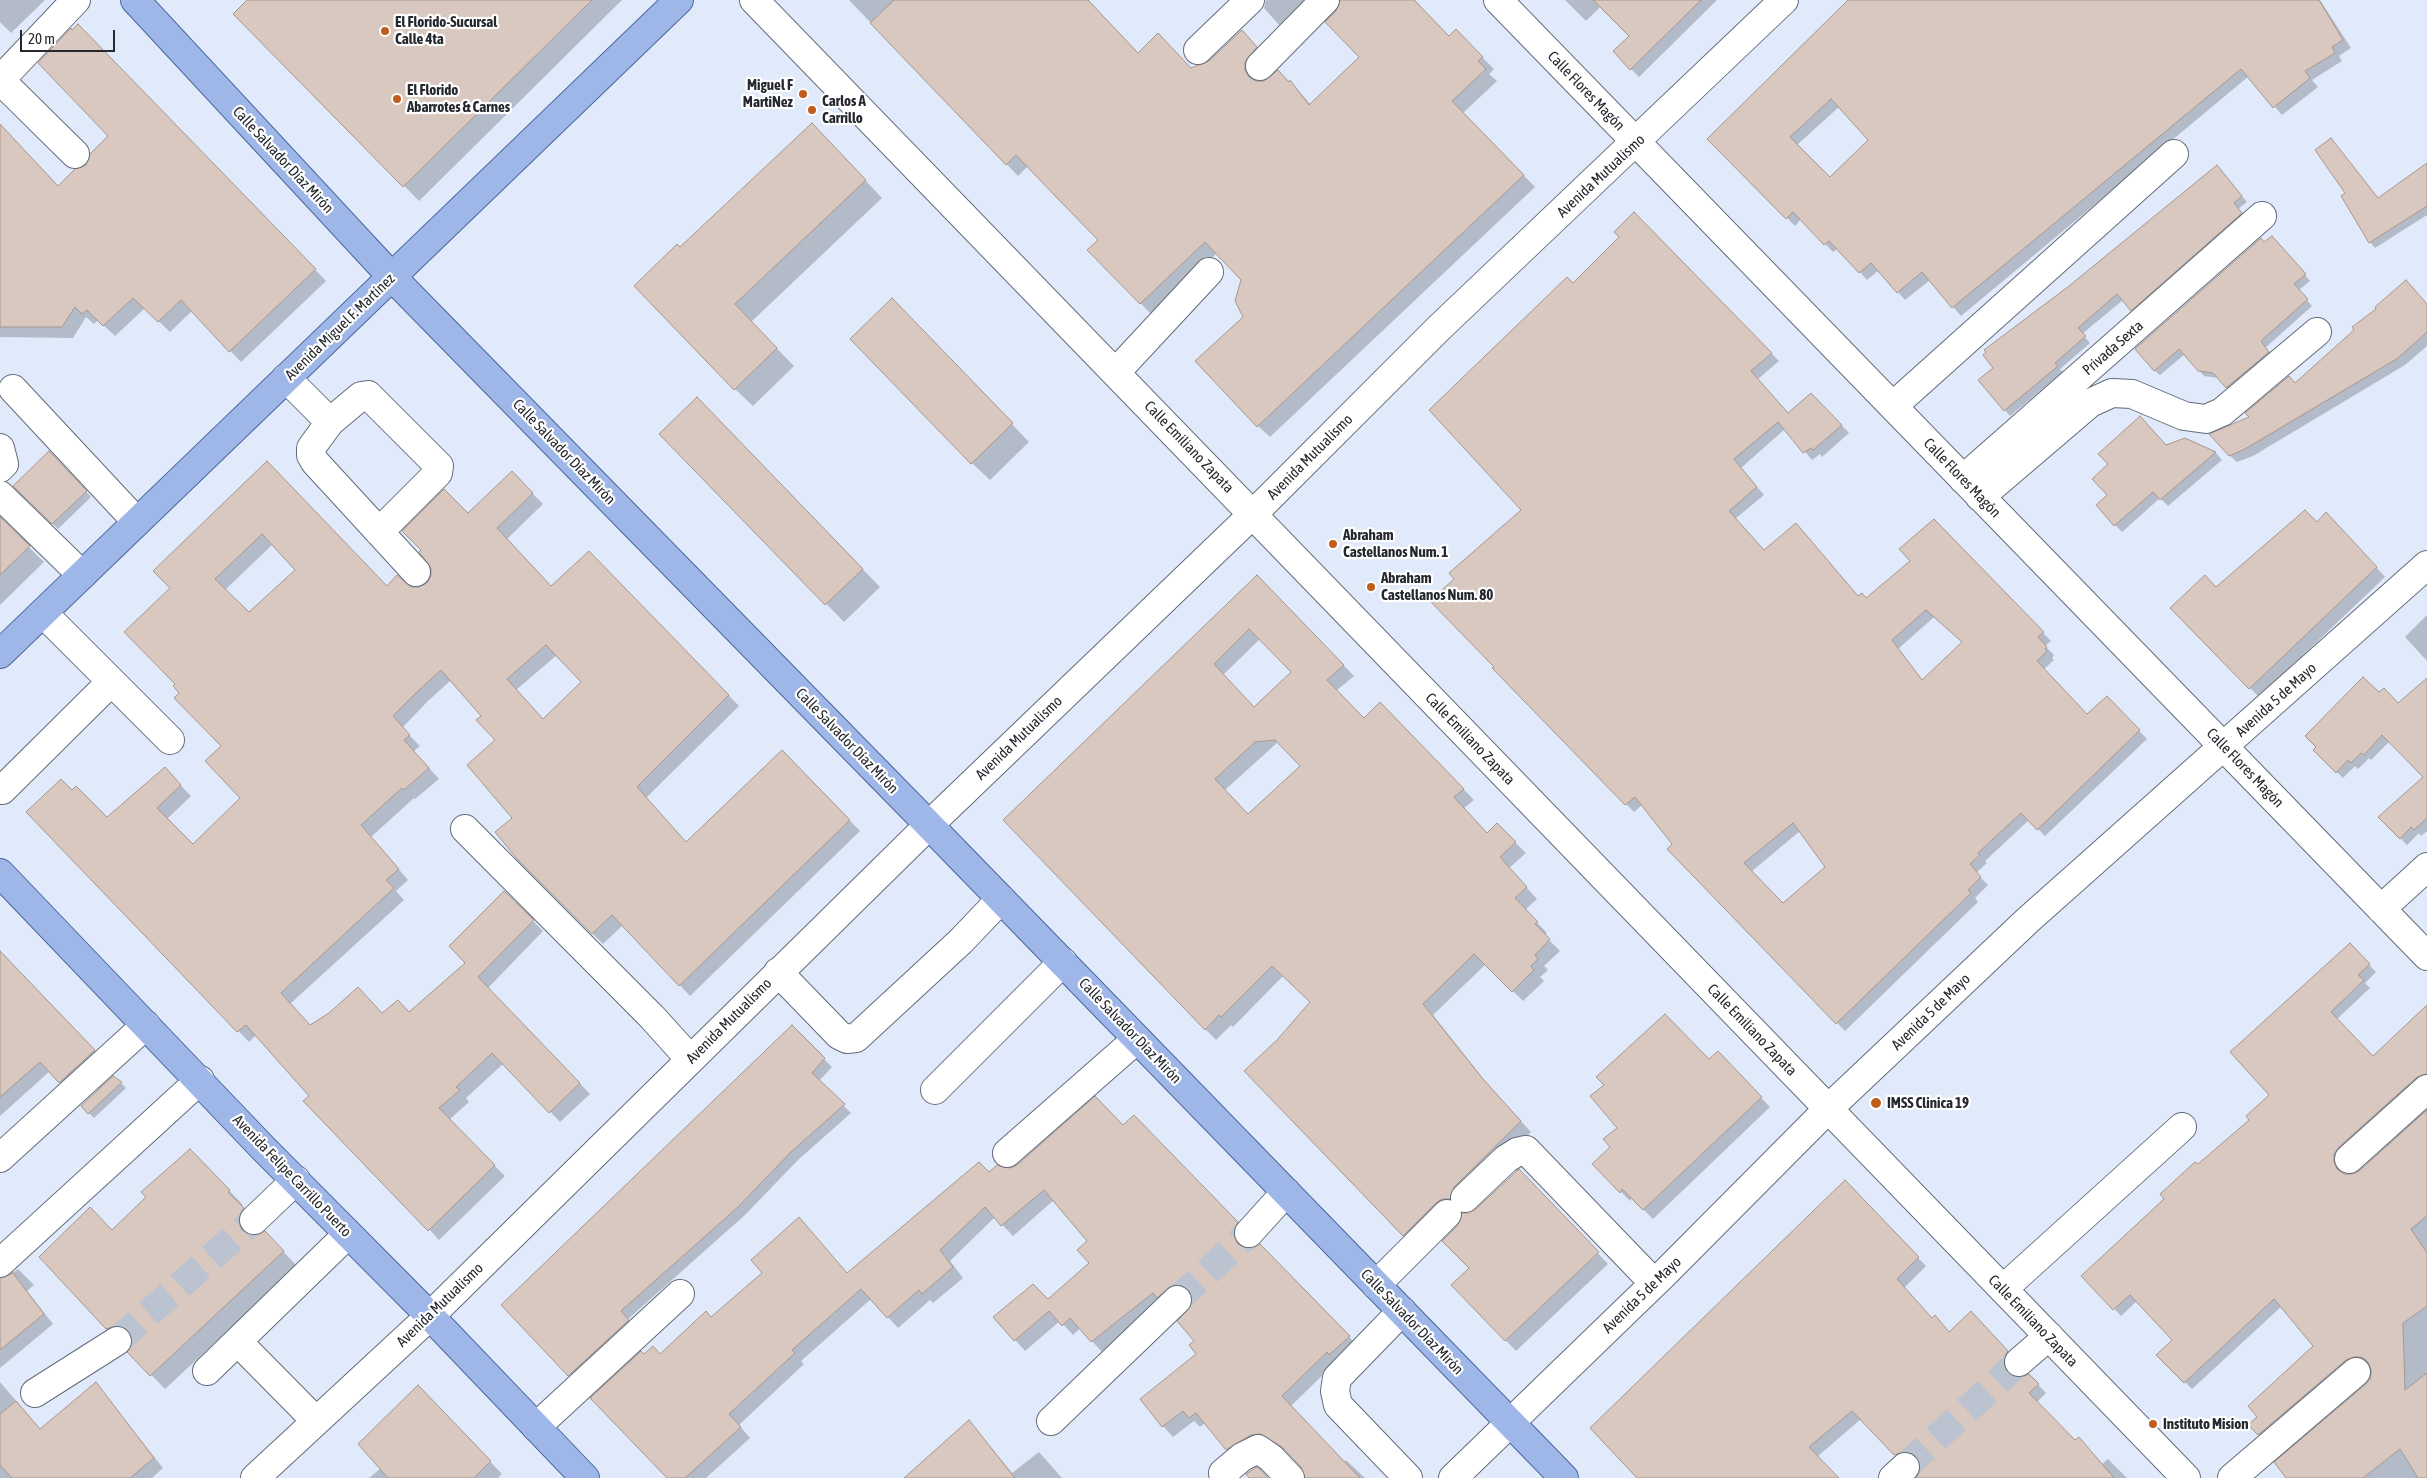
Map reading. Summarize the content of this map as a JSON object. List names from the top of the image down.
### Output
{
  "streets": {
    "main road": ["Calle Salvador Díaz Mirón", "Avenida Miguel F. Martínez", "Avenida Felipe Carrillo Puerto"],
    "street": [
      "Calle Flores Magón",
      "Avenida Mutualismo",
      "Privada Sexta",
      "Calle Emiliano Zapata",
      "Avenida 5 de Mayo"
    ]
  },
  "crossings": [
    ["Calle Flores Magón", "Avenida Mutualismo"],
    ["Calle Flores Magón", "Privada Sexta"],
    ["Calle Flores Magón", "Avenida 5 de Mayo"],
    ["Calle Salvador Díaz Mirón", "Avenida Mutualismo"],
    ["Calle Salvador Díaz Mirón", "Avenida Miguel F. Martínez"],
    ["Calle Salvador Díaz Mirón", "Avenida 5 de Mayo"],
    ["Avenida Mutualismo", "Calle Emiliano Zapata"],
    ["Avenida Mutualismo", "Avenida Felipe Carrillo Puerto"],
    ["Calle Emiliano Zapata", "Avenida 5 de Mayo"]
  ],
  "places": [
    "El Florido-Sucursal Calle 4ta",
    "Miguel F MartiNez",
    "El Florido Abarrotes & Carnes",
    "Carlos A Carrillo",
    "Abraham Castellanos Num. 1",
    "Abraham Castellanos Num. 80",
    "IMSS Clinica 19",
    "Instituto Mision"
  ],
  "scale_bar": "20 m"
}
